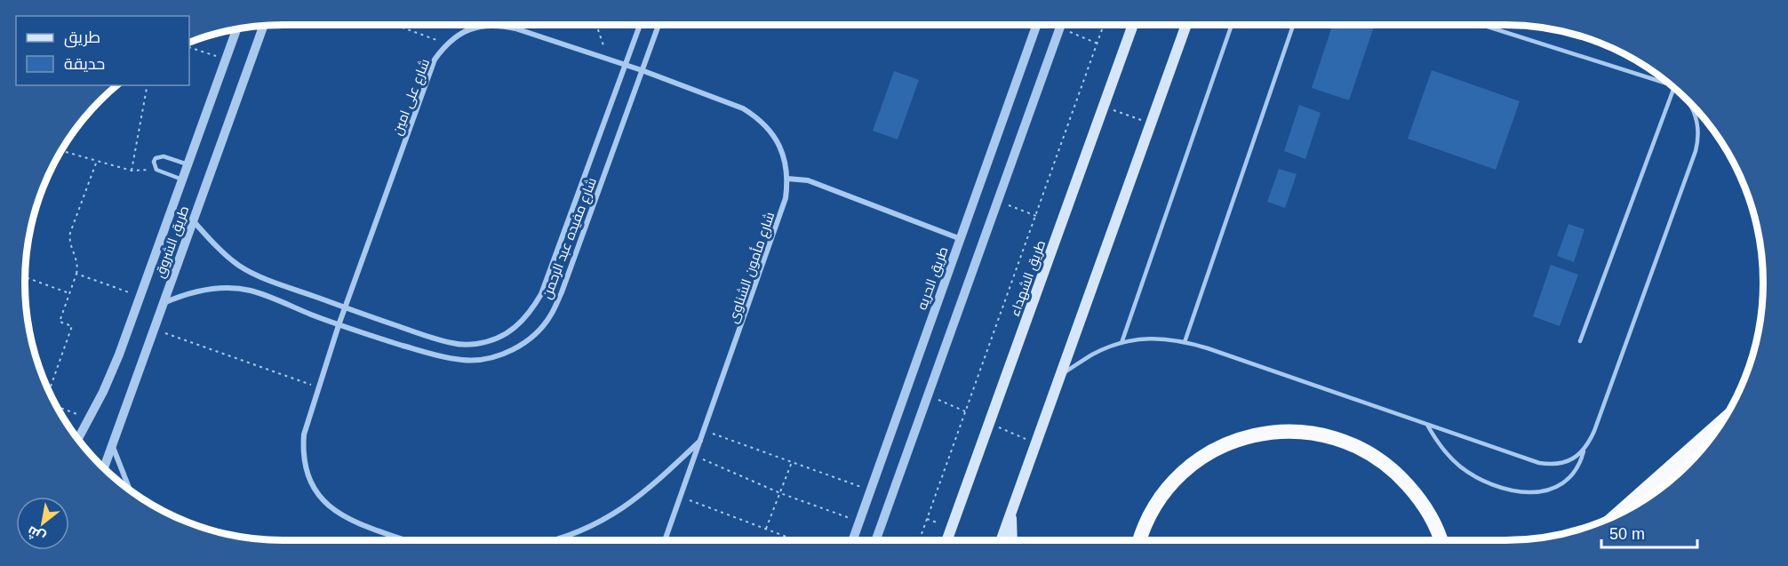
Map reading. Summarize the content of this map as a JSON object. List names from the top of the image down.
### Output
{
  "streets": {
    "main road": ["طريق الشهداء"],
    "street": [
      "شارع على امين",
      "شارع مفيده عبد الرحمن",
      "طريق الشروق",
      "شارع مأمون الشناوى",
      "طريق الحريه"
    ]
  },
  "crossings": [
    ["شارع على امين", "شارع مفيده عبد الرحمن"],
    ["شارع على امين", "شارع مأمون الشناوى"],
    ["شارع مفيده عبد الرحمن", "طريق الشروق"],
    ["شارع مفيده عبد الرحمن", "شارع مأمون الشناوى"]
  ],
  "legend": ["طريق", "حديقة"],
  "scale_bar": "50 m",
  "north": "bottom left"
}
